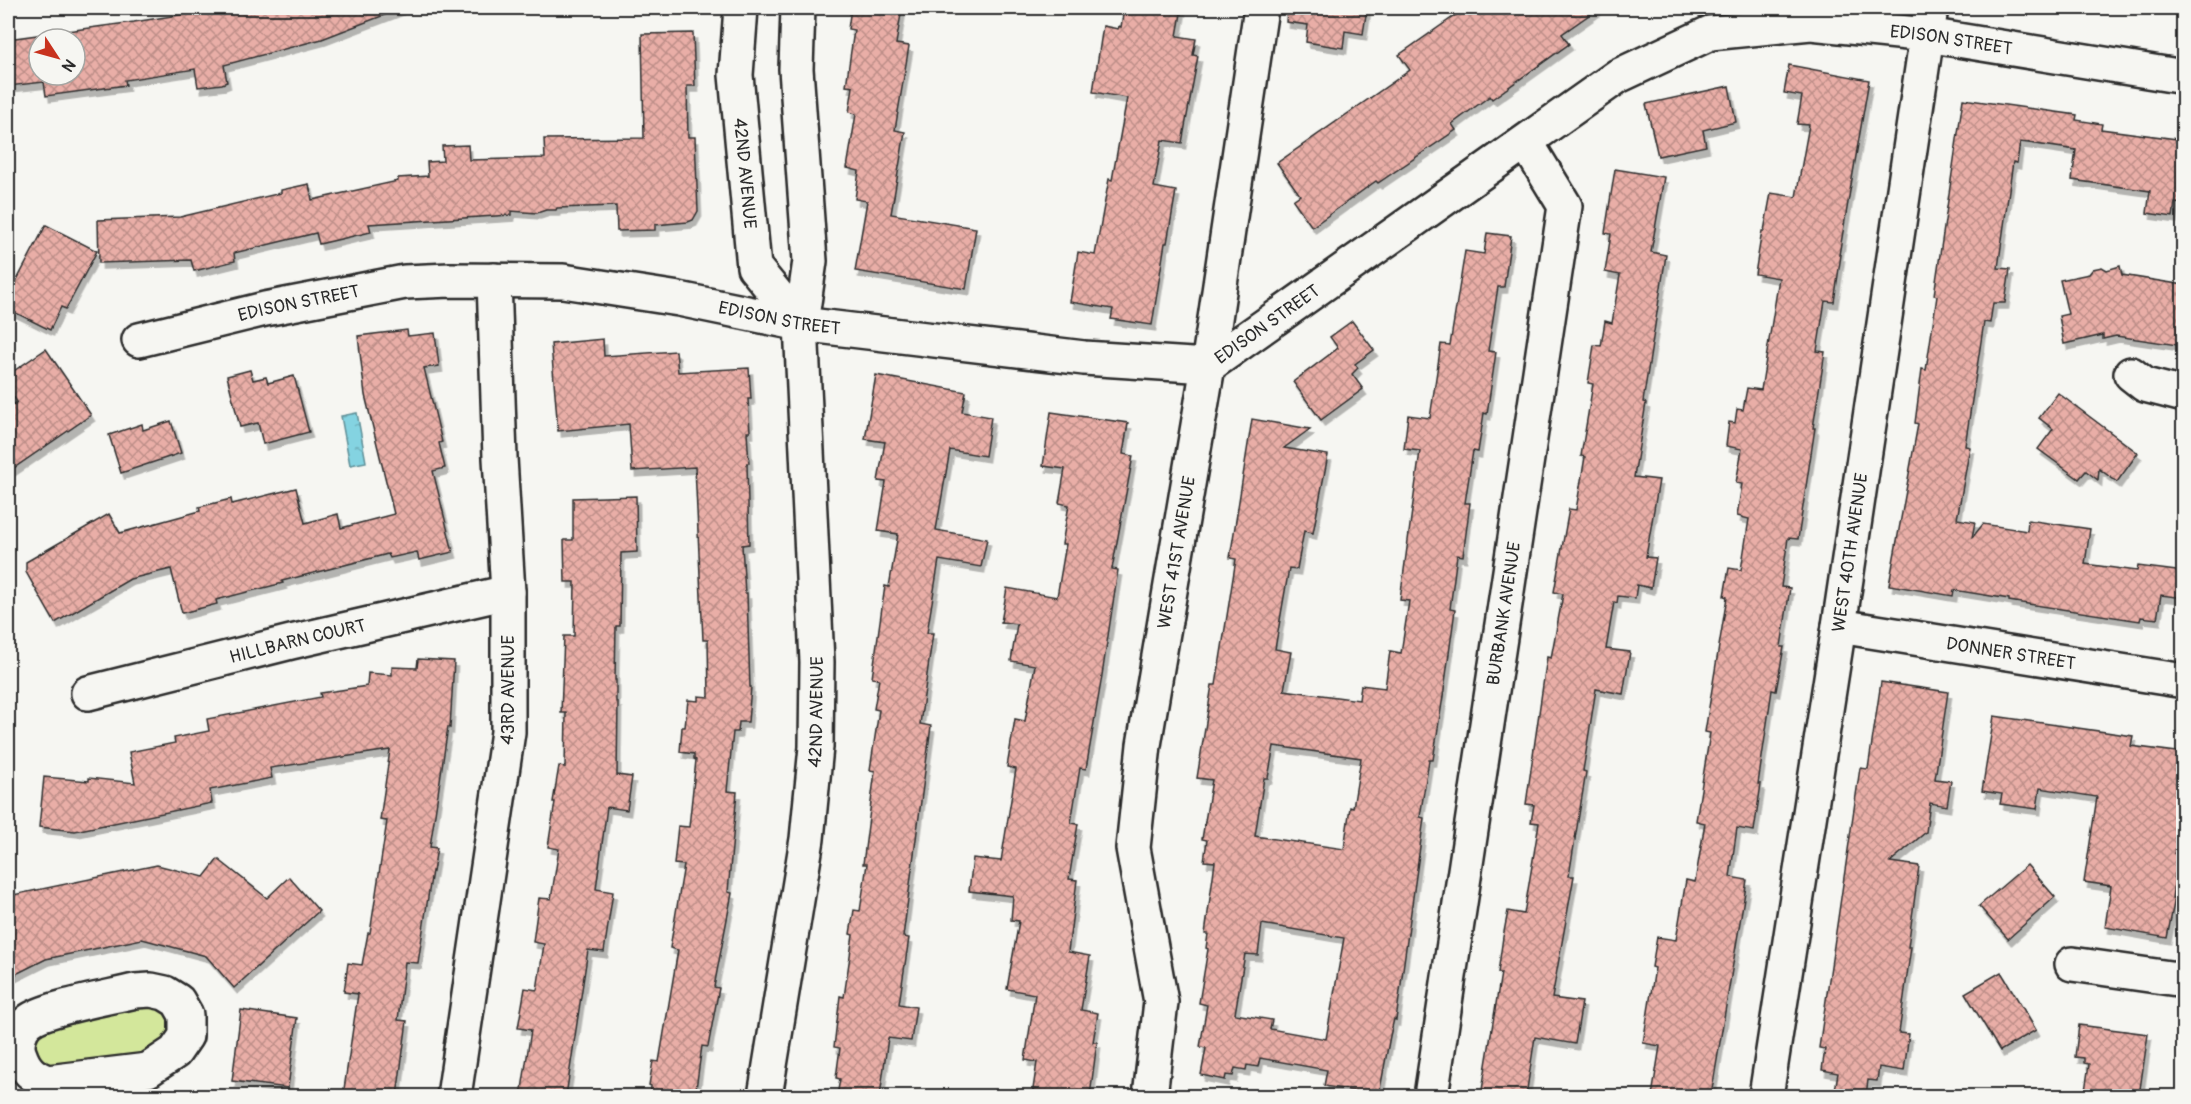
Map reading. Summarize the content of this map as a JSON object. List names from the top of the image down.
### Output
{
  "streets": {
    "street": [
      "EDISON STREET",
      "42ND AVENUE",
      "WEST 41ST AVENUE",
      "WEST 40TH AVENUE",
      "BURBANK AVENUE",
      "HILLBARN COURT",
      "DONNER STREET",
      "43RD AVENUE"
    ]
  },
  "crossings": [
    ["EDISON STREET", "42ND AVENUE"],
    ["EDISON STREET", "WEST 41ST AVENUE"],
    ["EDISON STREET", "WEST 40TH AVENUE"],
    ["EDISON STREET", "BURBANK AVENUE"],
    ["EDISON STREET", "43RD AVENUE"],
    ["WEST 40TH AVENUE", "DONNER STREET"],
    ["HILLBARN COURT", "43RD AVENUE"]
  ],
  "north": "bottom right"
}
